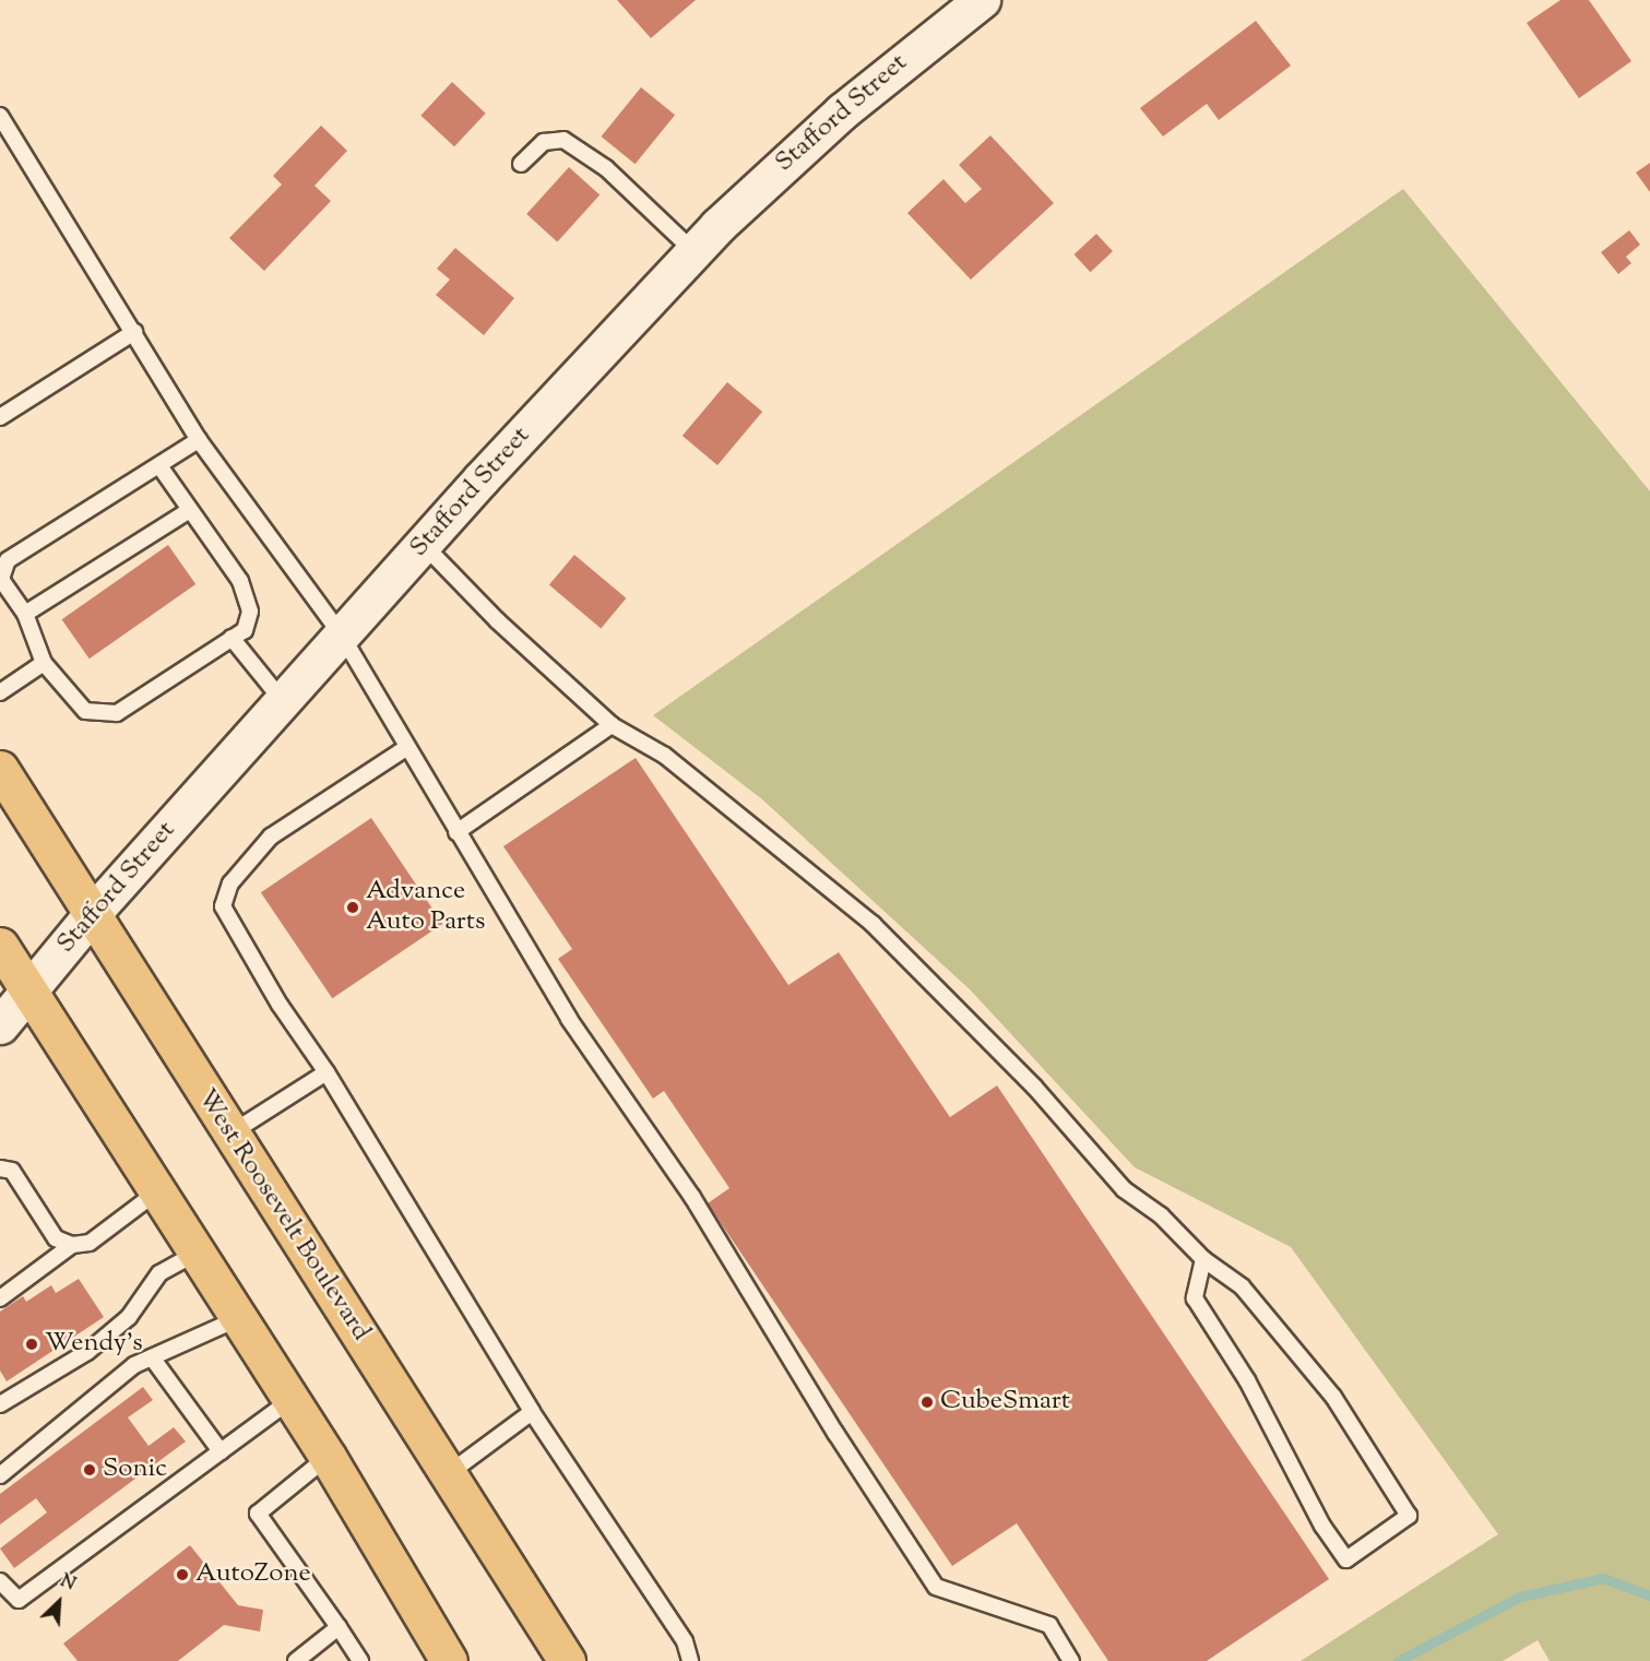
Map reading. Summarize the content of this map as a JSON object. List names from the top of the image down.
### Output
{
  "streets": {
    "highway": ["West Roosevelt Boulevard"],
    "street": ["Stafford Street"]
  },
  "crossings": [
    ["Stafford Street", "West Roosevelt Boulevard"]
  ],
  "places": [
    "Advance Auto Parts",
    "Wendy's",
    "CubeSmart",
    "Sonic",
    "AutoZone"
  ],
  "north": "top right"
}
